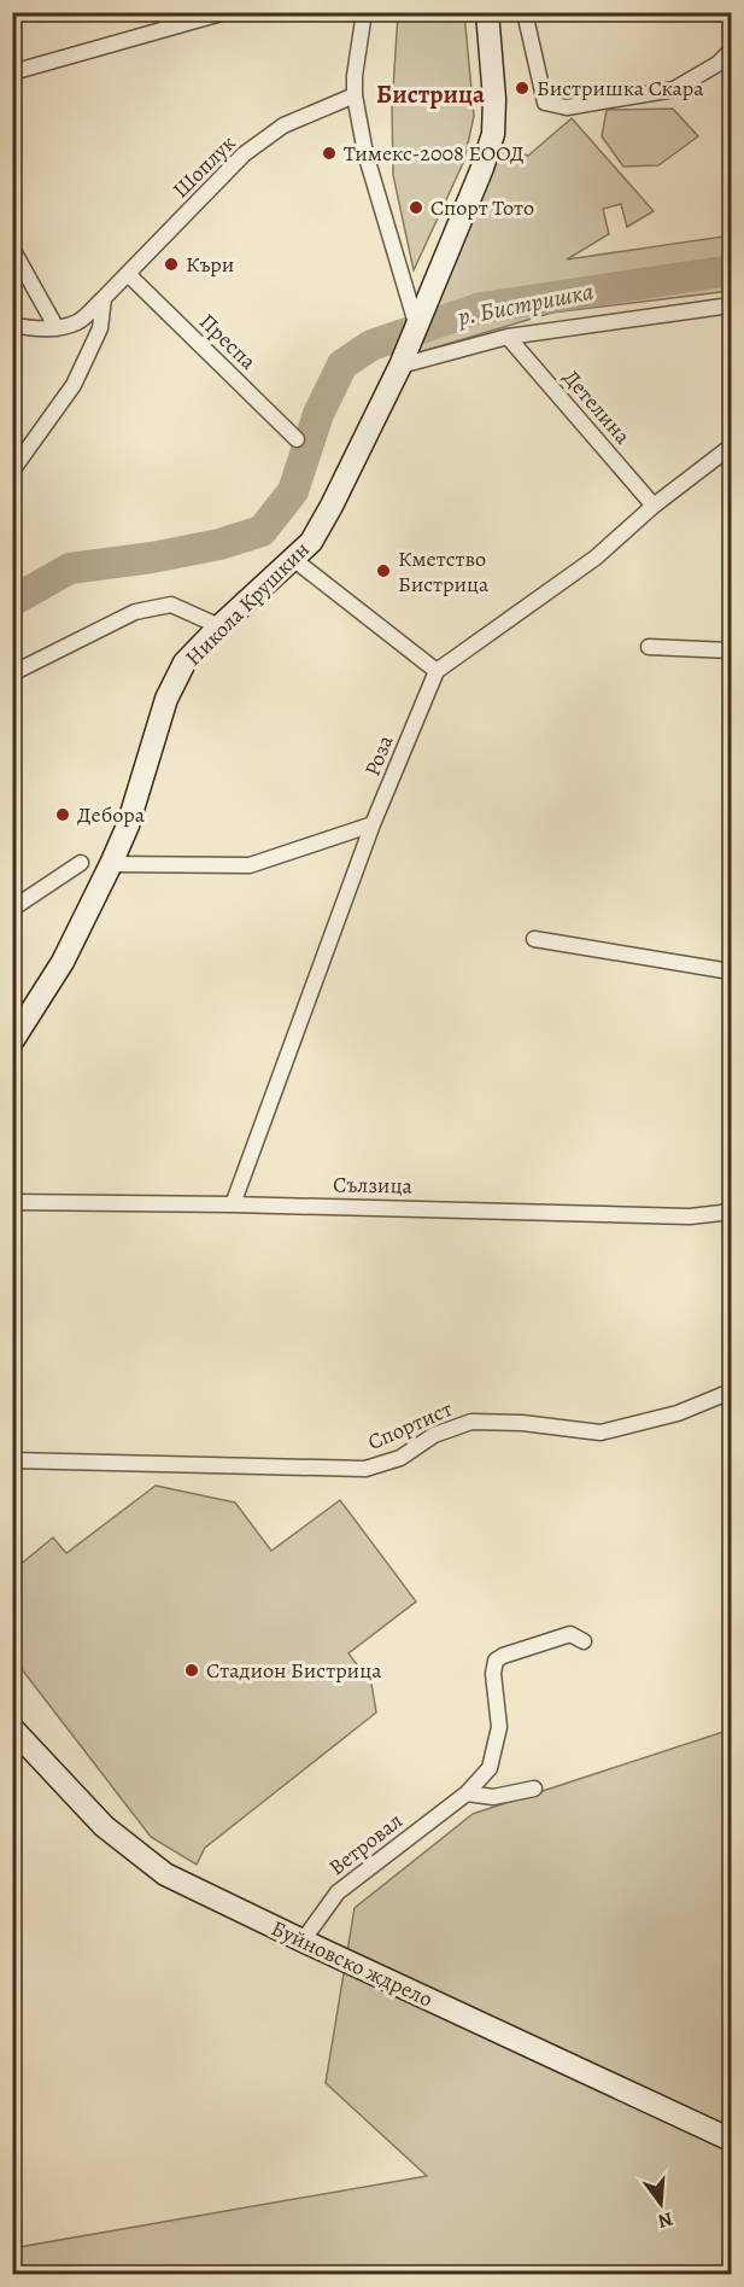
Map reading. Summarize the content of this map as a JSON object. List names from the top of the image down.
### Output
{
  "streets": {
    "street": [
      "Шоплук",
      "Преспа",
      "Детелина",
      "Никола Крушкин",
      "Роза",
      "Сълзица",
      "Спортист",
      "Ветровал",
      "Буйновско ждрело"
    ]
  },
  "crossings": [
    ["Шоплук", "Преспа"],
    ["Роза", "Сълзица"],
    ["Ветровал", "Буйновско ждрело"]
  ],
  "districts": ["Бистрица"],
  "water": ["р. Бистришка"],
  "places": [
    "Бистришка Скара",
    "Тимекс-2008 ЕООД",
    "Спорт Тото",
    "Къри",
    "Кметство Бистрица",
    "Дебора",
    "Стадион Бистрица"
  ],
  "north": "bottom"
}
